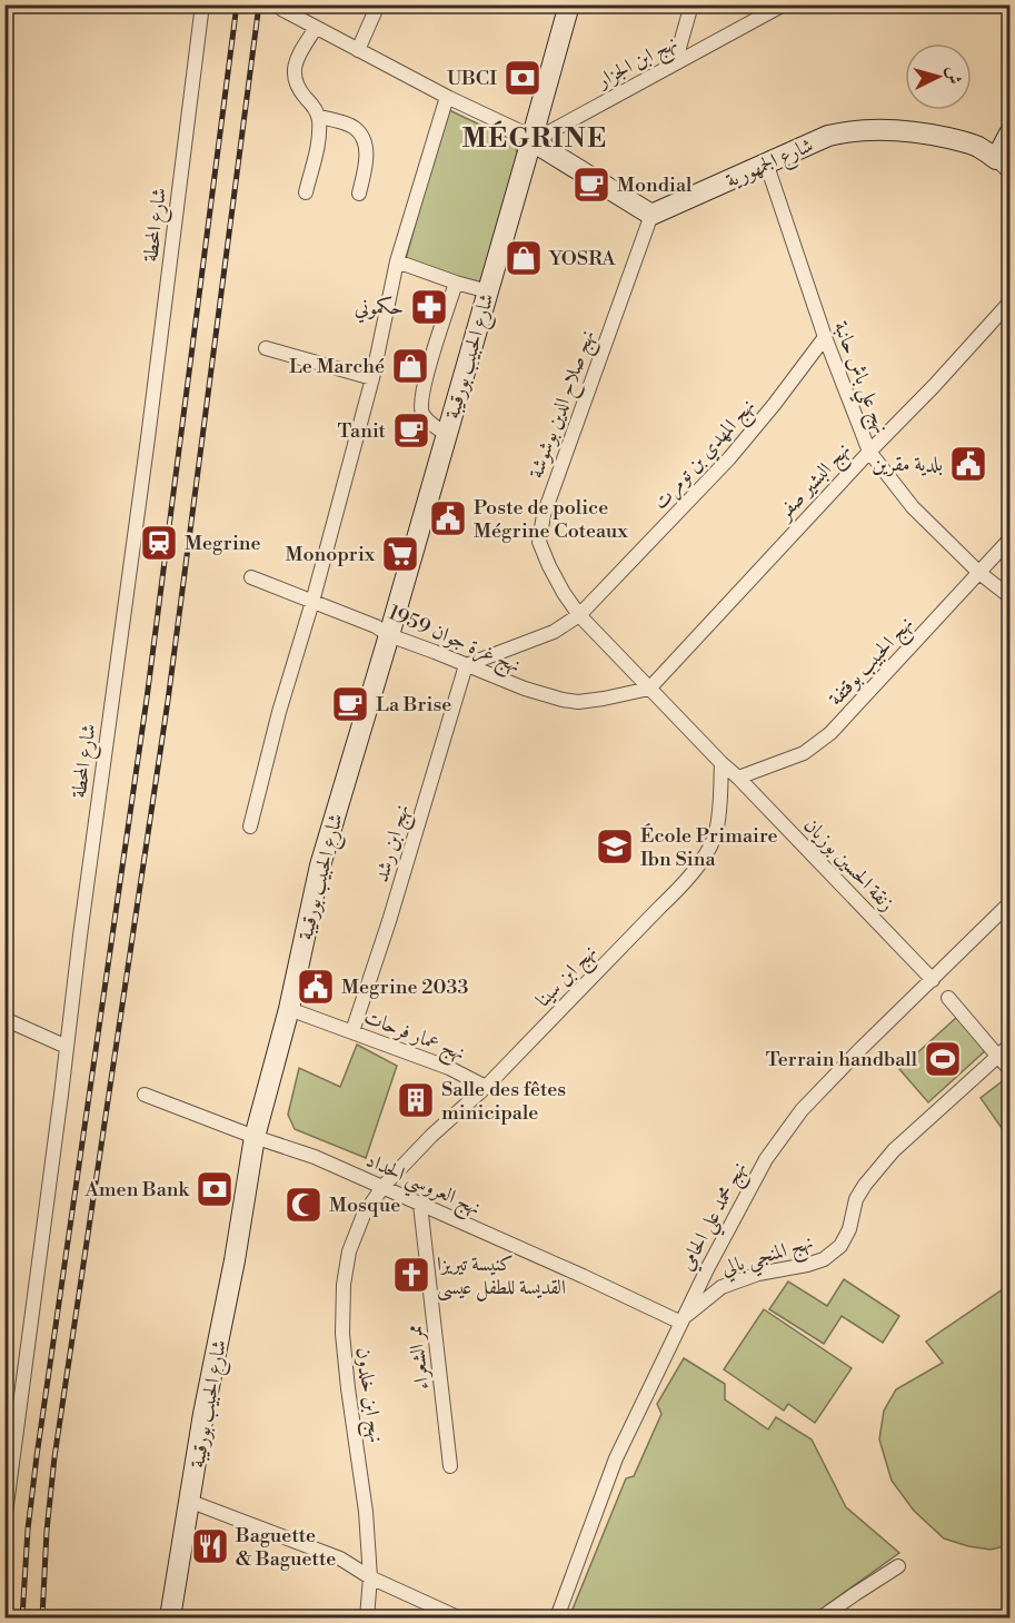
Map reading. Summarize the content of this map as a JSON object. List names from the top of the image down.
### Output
{
  "streets": {
    "street": [
      "نهج ابن الجزار",
      "شارع الجمهورية",
      "شارع المحطة",
      "شارع الحبيب بورقيبة",
      "نهج علي باش حانبة",
      "نهج صلاح الدين بوشوشة",
      "نهج المهدي بن تومرت",
      "نهج البشير صفر",
      "نهج غرة جوان 1959",
      "نهج الحبيب بوقتفة",
      "نهج ابن رشد",
      "زنقة الحسين بوزيان",
      "نهج ابن سينا",
      "نهج عمار فرحات",
      "نهج العروسي الحداد",
      "نهج محمد علي الحامي",
      "نهج المنجي بالي",
      "ممر الشعراء",
      "نهج ابن خلدون"
    ]
  },
  "crossings": [
    ["نهج ابن الجزار", "شارع الحبيب بورقيبة"],
    ["شارع الجمهورية", "نهج علي باش حانبة"],
    ["شارع الجمهورية", "نهج صلاح الدين بوشوشة"],
    ["شارع الحبيب بورقيبة", "نهج غرة جوان 1959"],
    ["شارع الحبيب بورقيبة", "نهج عمار فرحات"],
    ["شارع الحبيب بورقيبة", "نهج العروسي الحداد"],
    ["نهج علي باش حانبة", "نهج المهدي بن تومرت"],
    ["نهج علي باش حانبة", "نهج البشير صفر"],
    ["نهج علي باش حانبة", "نهج الحبيب بوقتفة"],
    ["نهج صلاح الدين بوشوشة", "نهج المهدي بن تومرت"],
    ["نهج صلاح الدين بوشوشة", "نهج البشير صفر"],
    ["نهج صلاح الدين بوشوشة", "نهج غرة جوان 1959"],
    ["نهج صلاح الدين بوشوشة", "نهج الحبيب بوقتفة"],
    ["نهج صلاح الدين بوشوشة", "زنقة الحسين بوزيان"],
    ["نهج صلاح الدين بوشوشة", "نهج ابن سينا"],
    ["نهج المهدي بن تومرت", "نهج غرة جوان 1959"],
    ["نهج المهدي بن تومرت", "نهج ابن رشد"],
    ["نهج البشير صفر", "نهج غرة جوان 1959"],
    ["نهج غرة جوان 1959", "نهج ابن رشد"],
    ["نهج الحبيب بوقتفة", "زنقة الحسين بوزيان"],
    ["نهج ابن رشد", "نهج عمار فرحات"],
    ["زنقة الحسين بوزيان", "نهج محمد علي الحامي"],
    ["نهج ابن سينا", "نهج عمار فرحات"],
    ["نهج ابن سينا", "نهج العروسي الحداد"],
    ["نهج ابن سينا", "نهج ابن خلدون"],
    ["نهج العروسي الحداد", "نهج محمد علي الحامي"],
    ["نهج العروسي الحداد", "نهج المنجي بالي"],
    ["نهج العروسي الحداد", "ممر الشعراء"],
    ["نهج العروسي الحداد", "نهج ابن خلدون"],
    ["نهج محمد علي الحامي", "نهج المنجي بالي"]
  ],
  "districts": ["MÉGRINE"],
  "places": {
    "bank": ["UBCI", "Amen Bank"],
    "cafe": ["Mondial", "Tanit", "La Brise"],
    "shop": ["YOSRA", "Le Marché"],
    "pharmacy": ["حكموني"],
    "public building": ["بلدية مقرين", "Poste de police Mégrine Coteaux", "Megrine 2033"],
    "station": ["Megrine"],
    "supermarket": ["Monoprix"],
    "school or university": ["École Primaire Ibn Sina"],
    "sports": ["Terrain handball"],
    "building": ["Salle des fêtes minicipale"],
    "mosque": ["Mosque"],
    "church": ["كنيسة تيريزا القديسة للطفل عيسى"],
    "restaurant": ["Baguette & Baguette"]
  },
  "north": "right"
}
